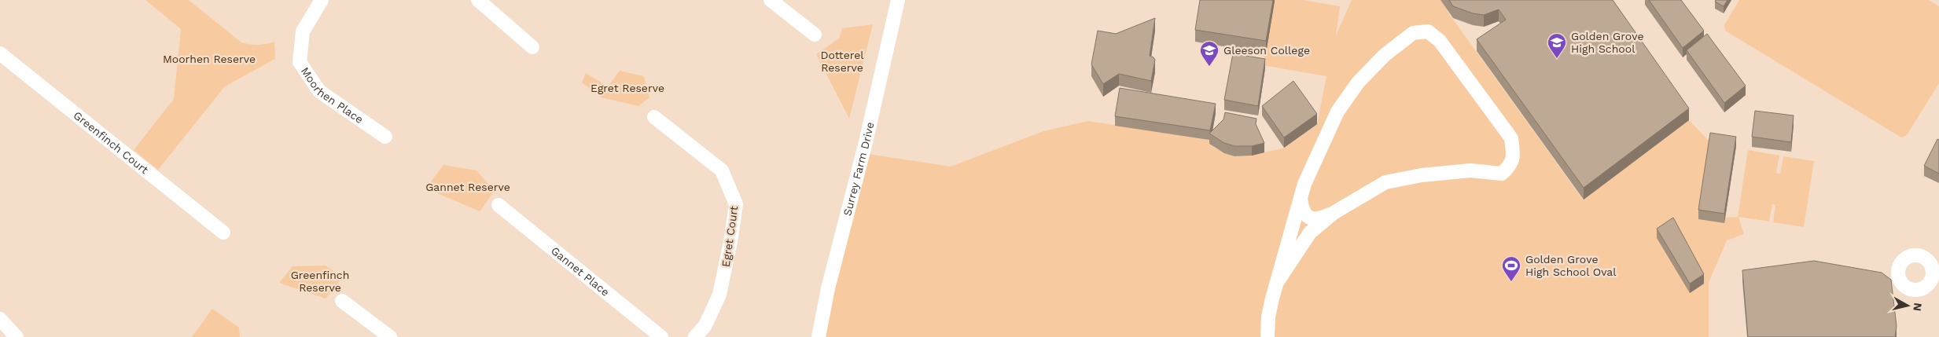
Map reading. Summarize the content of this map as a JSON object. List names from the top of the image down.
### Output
{
  "streets": {
    "street": [
      "Moorhen Place",
      "Greenfinch Court",
      "Surrey Farm Drive",
      "Egret Court",
      "Gannet Place"
    ]
  },
  "parks": [
    "Dotterel Reserve",
    "Moorhen Reserve",
    "Egret Reserve",
    "Gannet Reserve",
    "Greenfinch Reserve"
  ],
  "places": {
    "school or university": ["Golden Grove High School", "Gleeson College"],
    "sports": ["Golden Grove High School Oval"]
  },
  "north": "right"
}
